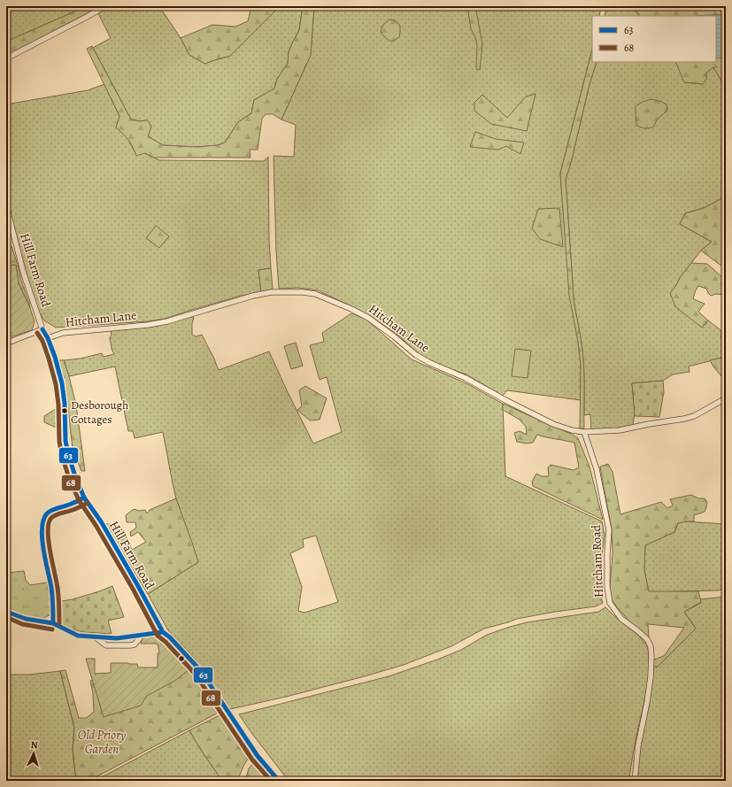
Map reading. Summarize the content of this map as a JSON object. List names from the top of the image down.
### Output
{
  "streets": {
    "street": ["Hill Farm Road", "Hitcham Lane", "Hitcham Road"]
  },
  "crossings": [
    ["Hill Farm Road", "Hitcham Lane"],
    ["Hitcham Lane", "Hitcham Road"]
  ],
  "parks": ["Old Priory Garden"],
  "places": ["Desborough Cottages"],
  "lines": ["transit line 63", "transit line 68"],
  "legend": ["63", "68"],
  "north": "top"
}
